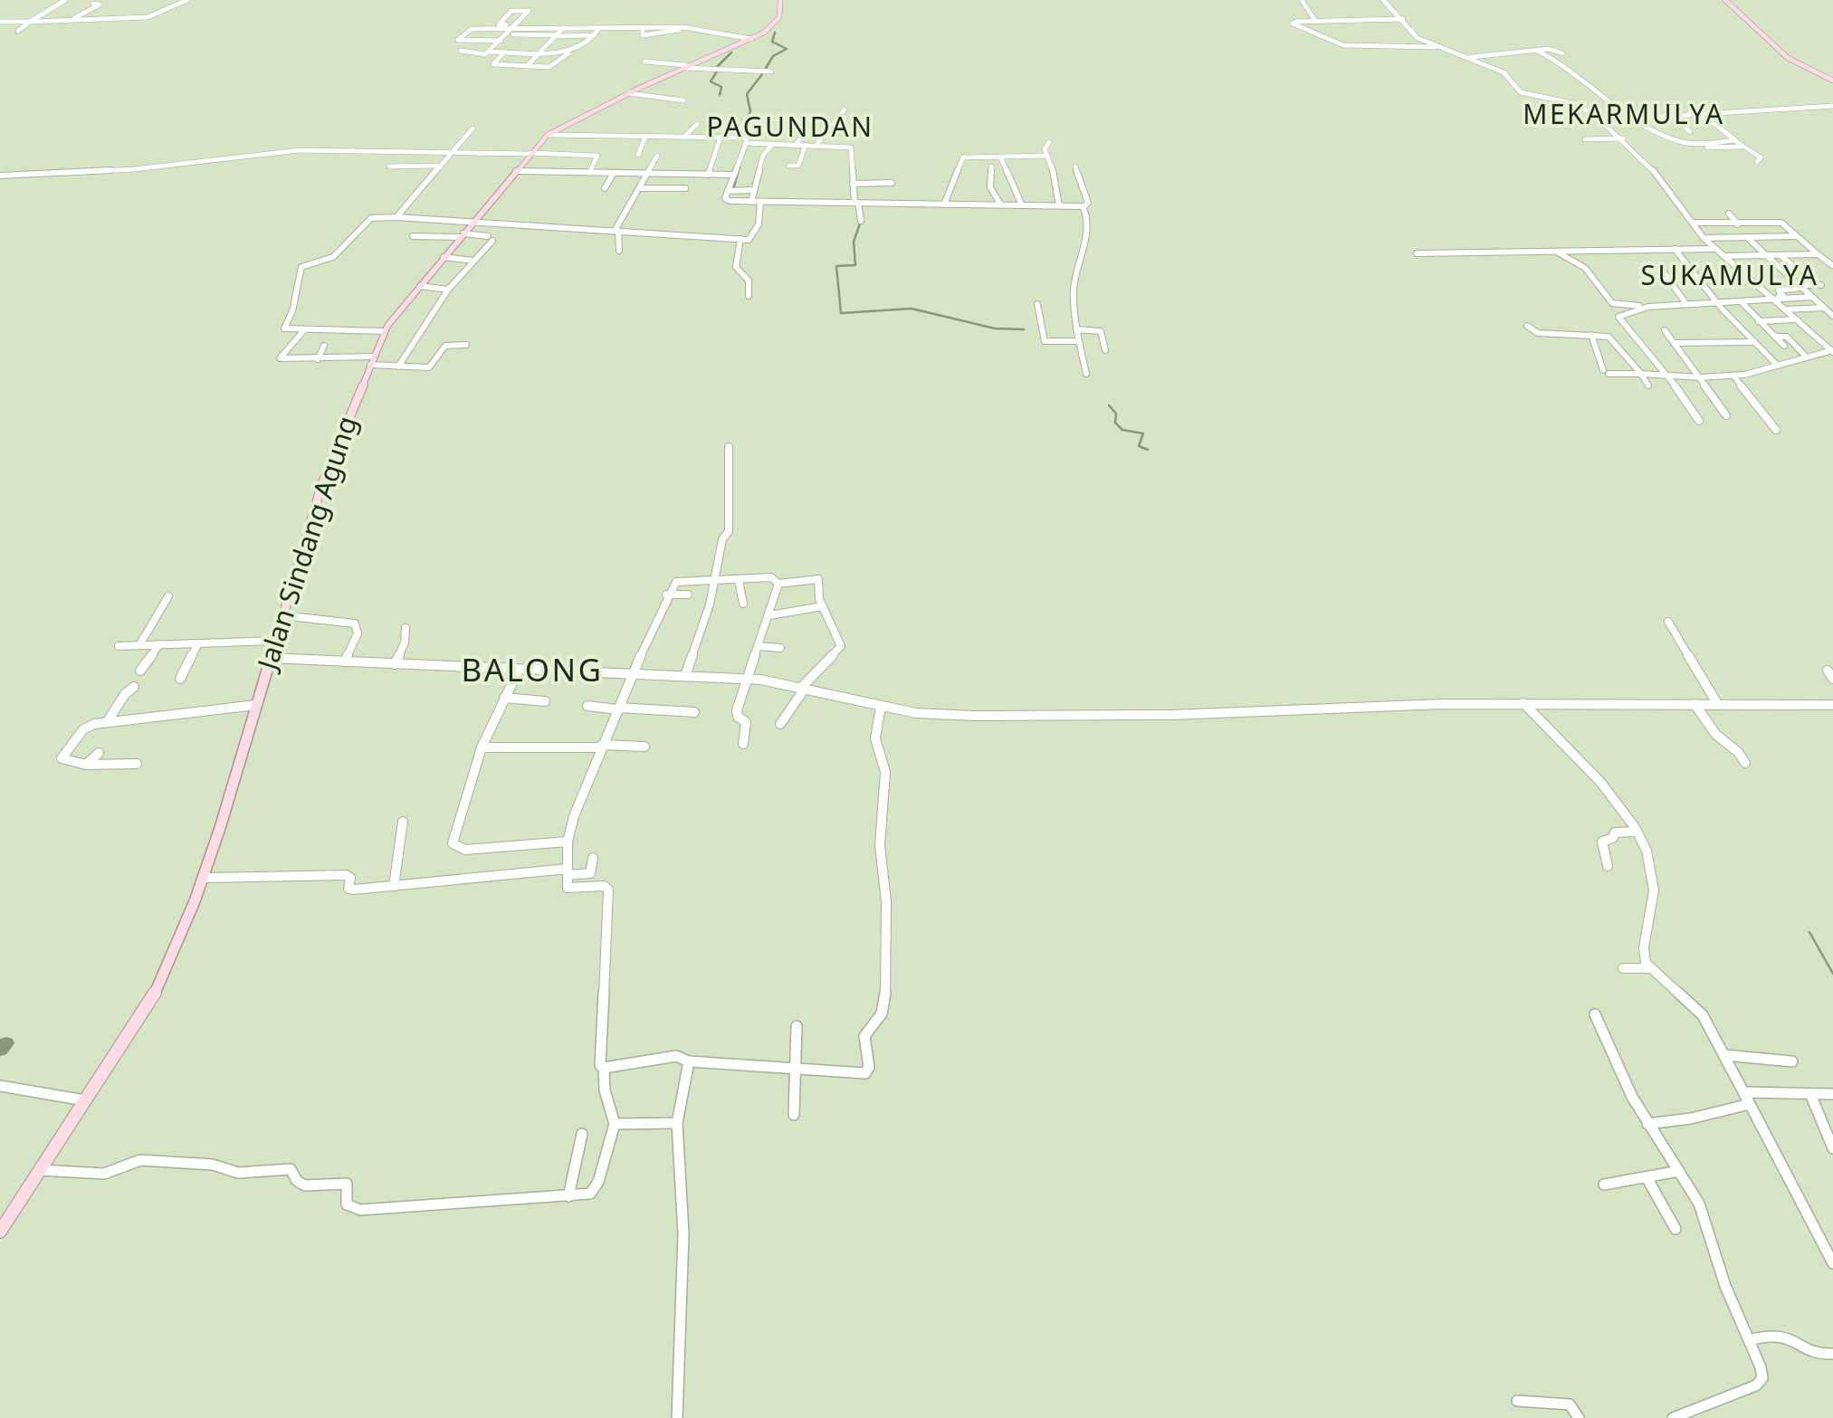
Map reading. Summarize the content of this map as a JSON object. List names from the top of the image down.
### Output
{
  "streets": {
    "main road": ["Jalan Sindang Agung"]
  },
  "districts": [
    "MEKARMULYA",
    "PAGUNDAN",
    "SUKAMULYA",
    "BALONG"
  ]
}
